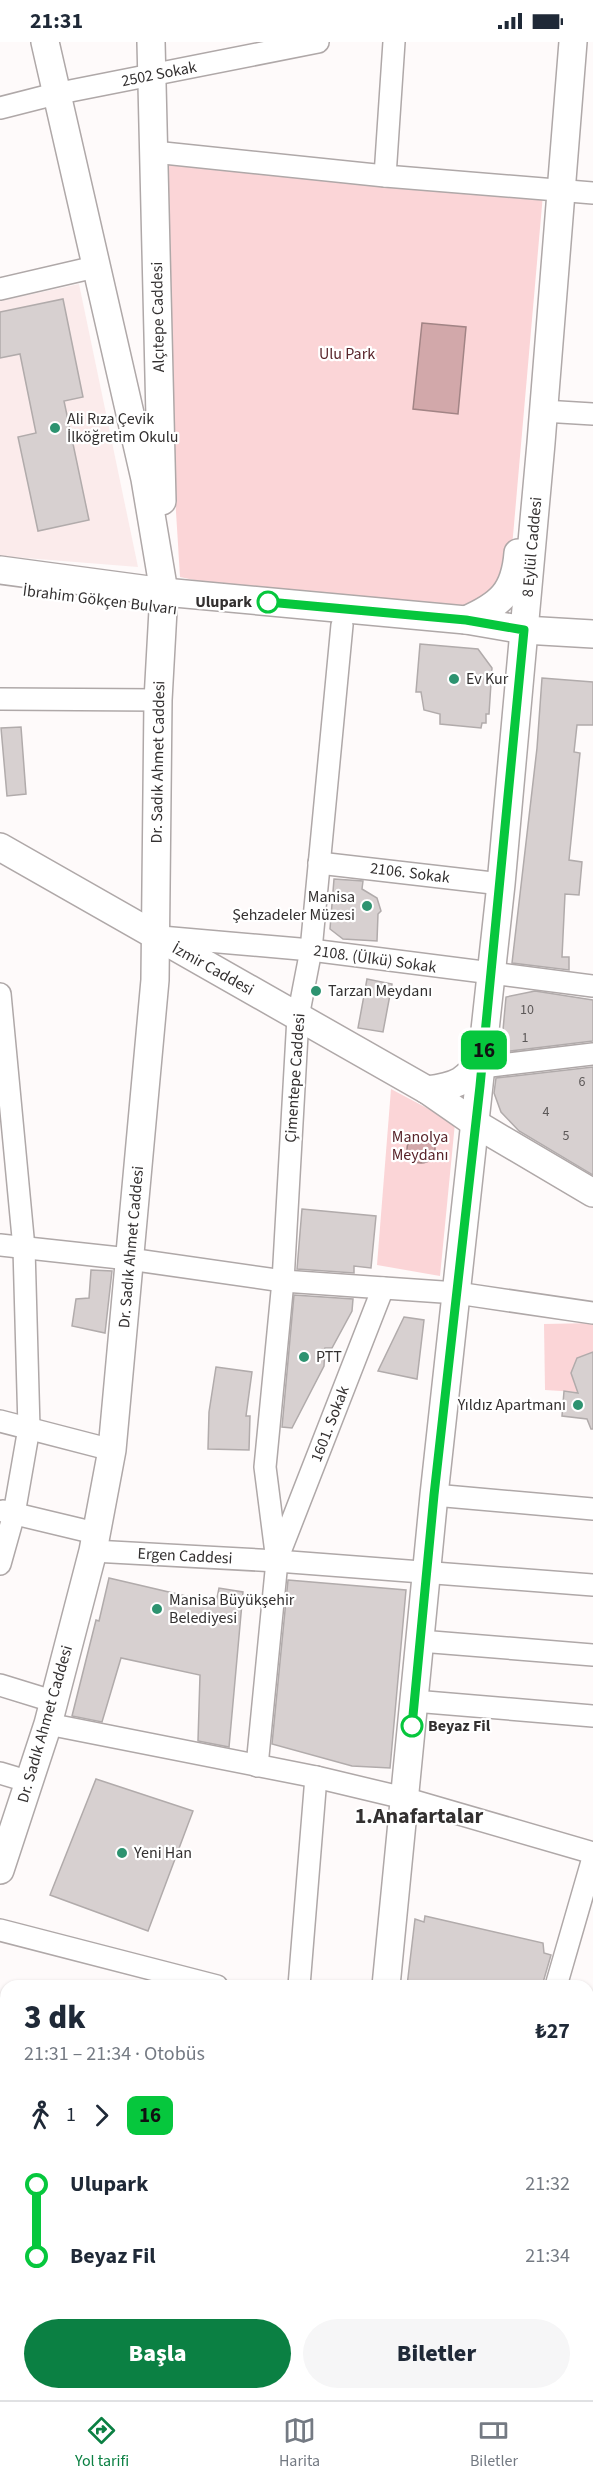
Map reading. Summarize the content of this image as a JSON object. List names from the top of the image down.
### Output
{
  "streets": {
    "main road": [
      "Alçıtepe Caddesi",
      "8 Eylül Caddesi",
      "İbrahim Gökçen Bulvarı",
      "Dr. Sadık Ahmet Caddesi",
      "İzmir Caddesi"
    ],
    "street": [
      "2502 Sokak",
      "2106. Sokak",
      "2108. (Ülkü) Sokak",
      "Çimentepe Caddesi",
      "1601. Sokak",
      "Ergen Caddesi"
    ]
  },
  "crossings": [
    ["2502 Sokak", "Alçıtepe Caddesi"],
    ["Alçıtepe Caddesi", "İbrahim Gökçen Bulvarı"],
    ["Alçıtepe Caddesi", "Dr. Sadık Ahmet Caddesi"],
    ["8 Eylül Caddesi", "İbrahim Gökçen Bulvarı"],
    ["8 Eylül Caddesi", "2106. Sokak"],
    ["8 Eylül Caddesi", "2108. (Ülkü) Sokak"],
    ["8 Eylül Caddesi", "İzmir Caddesi"],
    ["8 Eylül Caddesi", "Ergen Caddesi"],
    ["İbrahim Gökçen Bulvarı", "Dr. Sadık Ahmet Caddesi"],
    ["İbrahim Gökçen Bulvarı", "Çimentepe Caddesi"],
    ["Dr. Sadık Ahmet Caddesi", "2108. (Ülkü) Sokak"],
    ["Dr. Sadık Ahmet Caddesi", "İzmir Caddesi"],
    ["Dr. Sadık Ahmet Caddesi", "Ergen Caddesi"],
    ["2106. Sokak", "Çimentepe Caddesi"],
    ["2108. (Ülkü) Sokak", "İzmir Caddesi"],
    ["2108. (Ülkü) Sokak", "Çimentepe Caddesi"],
    ["İzmir Caddesi", "Çimentepe Caddesi"],
    ["Çimentepe Caddesi", "1601. Sokak"],
    ["Çimentepe Caddesi", "Ergen Caddesi"],
    ["1601. Sokak", "Ergen Caddesi"]
  ],
  "districts": ["1.Anafartalar"],
  "parks": ["Ulu Park", "Manolya Meydanı"],
  "places": [
    "Ali Rıza Çevik İlköğretim Okulu",
    "Ulupark",
    "Ev Kur",
    "Manisa Şehzadeler Müzesi",
    "Tarzan Meydanı",
    "PTT",
    "Yıldız Apartmanı",
    "Manisa Büyükşehir Belediyesi",
    "Beyaz Fil",
    "Yeni Han"
  ],
  "lines": ["bus line 16"],
  "house_numbers": [
    "10",
    "1",
    "6",
    "4",
    "5"
  ],
  "page": {
    "status": "21:31",
    "on_map": "16",
    "heading": ["3 dk", "21:31 – 21:34 · Otobüs", "₺27"],
    "legs": ["1", "16"],
    "list": [
      {
        "name": "Ulupark",
        "value": "21:32"
      },
      {
        "name": "Beyaz Fil",
        "value": "21:34"
      }
    ],
    "buttons": ["Başla", "Biletler"],
    "tabs": ["Yol tarifi", "Harita", "Biletler"]
  }
}
